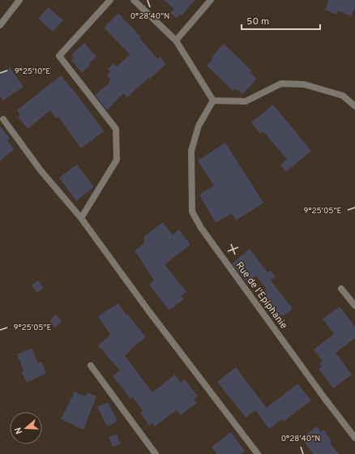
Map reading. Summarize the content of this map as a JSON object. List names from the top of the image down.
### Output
{
  "streets": {
    "street": ["Rue de l'Epiphanie"]
  },
  "scale_bar": "50 m",
  "north": "left",
  "coordinates": ["0°28'40\"N", "9°25'10\"E", "9°25'05\"E"]
}
